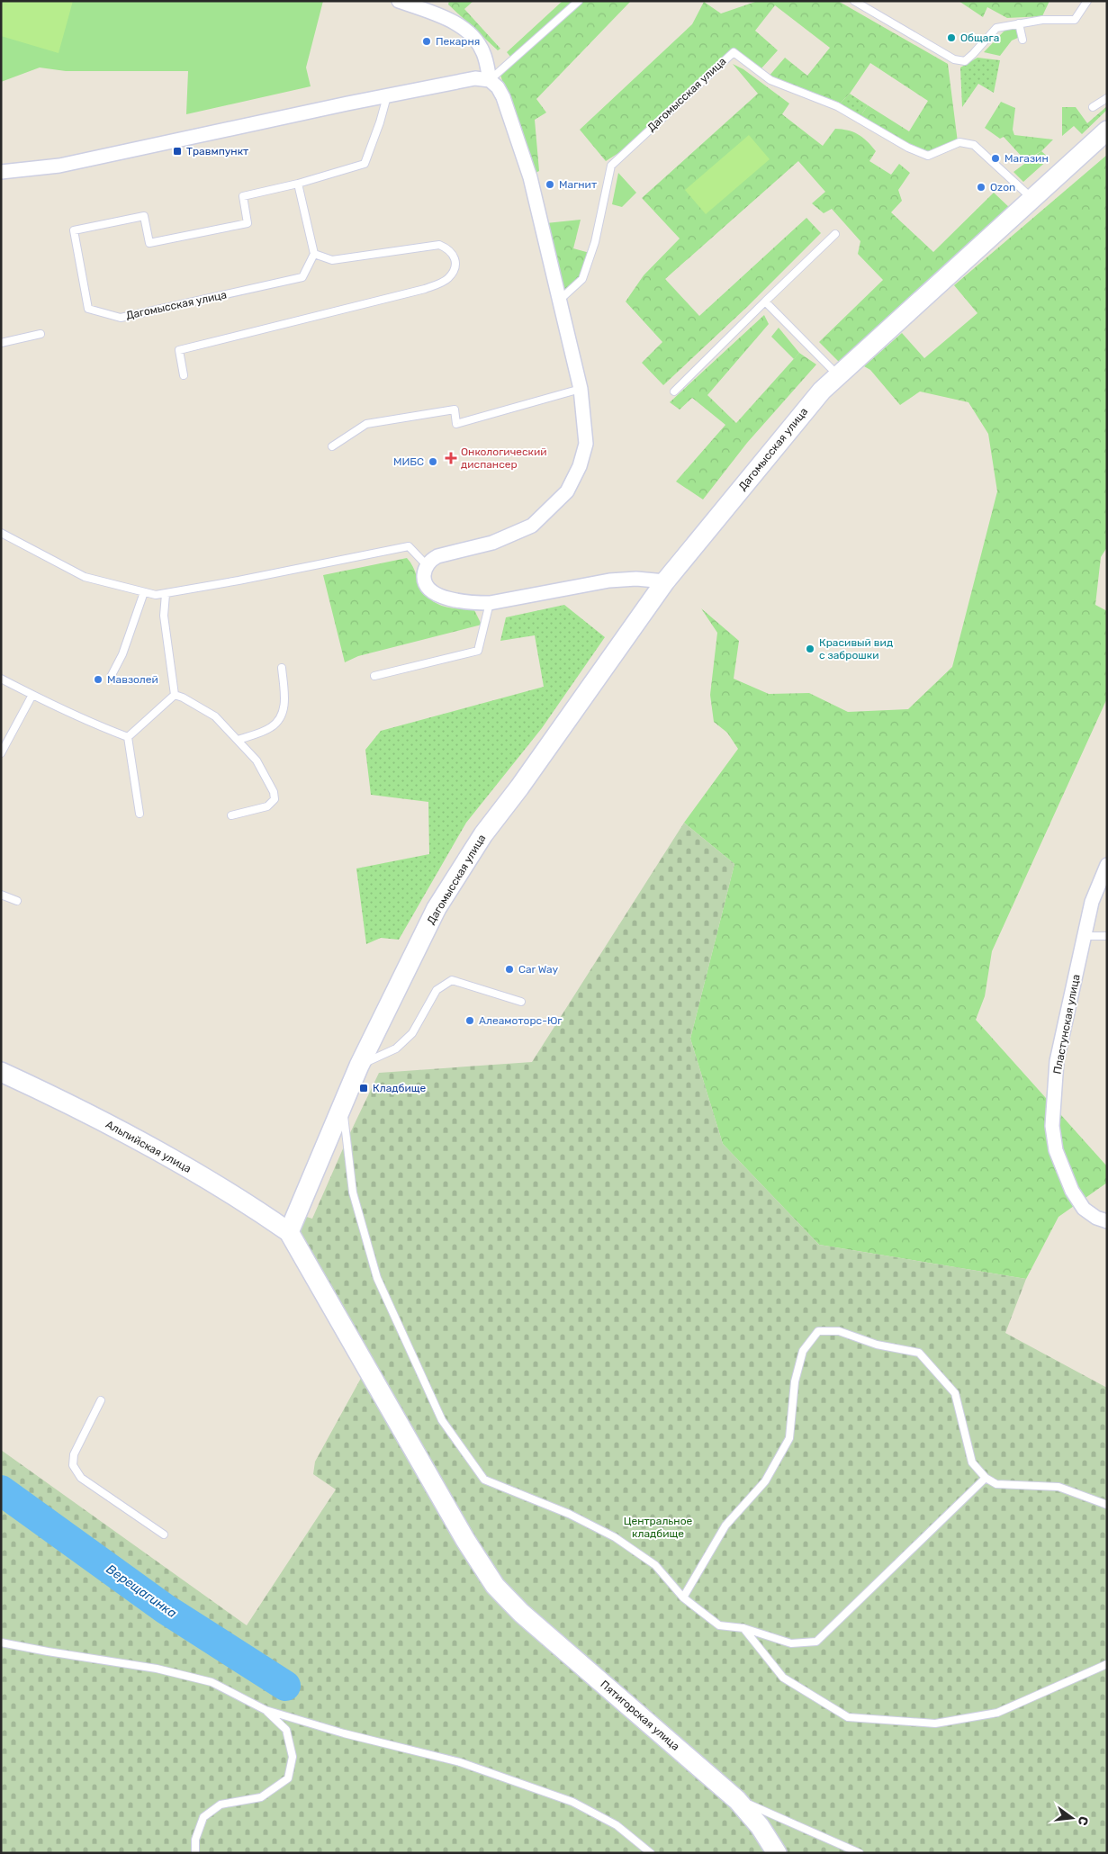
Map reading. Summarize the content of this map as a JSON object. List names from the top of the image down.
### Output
{
  "streets": {
    "street": [
      "Дагомысская улица",
      "Пластунская улица",
      "Альпийская улица",
      "Пятигорская улица"
    ]
  },
  "crossings": [
    ["Дагомысская улица", "Альпийская улица"],
    ["Дагомысская улица", "Пятигорская улица"],
    ["Альпийская улица", "Пятигорская улица"]
  ],
  "water": ["Верещагинка"],
  "parks": ["Центральное кладбище"],
  "places": {
    "other": [
      "Общага",
      "Пекарня",
      "Магазин",
      "Магнит",
      "Ozon",
      "МИБС",
      "Красивый вид с заброшки",
      "Мавзолей",
      "Car Way",
      "Алеамоторс-Юг"
    ],
    "transit": ["Травмпункт", "Кладбище"],
    "health": ["Онкологический диспансер"]
  },
  "north": "right"
}
